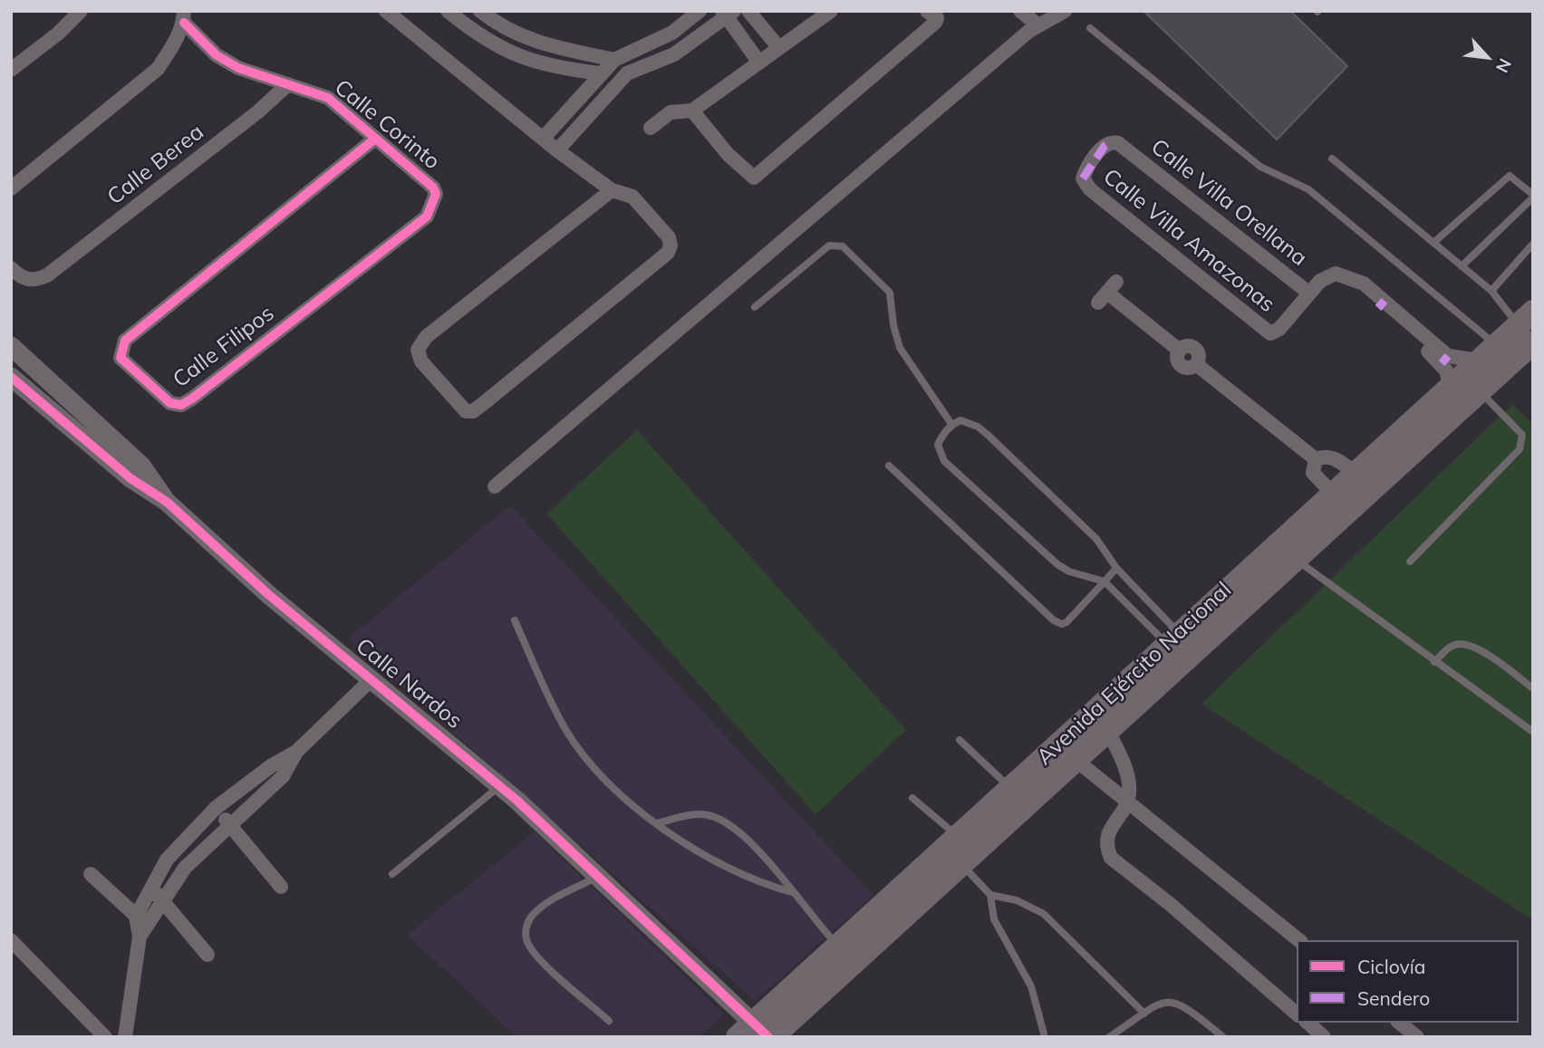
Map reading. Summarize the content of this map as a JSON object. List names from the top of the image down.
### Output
{
  "streets": {
    "main road": ["Avenida Ejército Nacional"],
    "street": [
      "Calle Corinto",
      "Calle Berea",
      "Calle Villa Orellana",
      "Calle Villa Amazonas",
      "Calle Filipos",
      "Calle Nardos"
    ]
  },
  "crossings": [
    ["Calle Corinto", "Calle Berea"],
    ["Calle Corinto", "Calle Filipos"],
    ["Calle Villa Orellana", "Calle Villa Amazonas"],
    ["Calle Villa Orellana", "Avenida Ejército Nacional"],
    ["Avenida Ejército Nacional", "Calle Nardos"]
  ],
  "legend": ["Ciclovía", "Sendero"],
  "north": "bottom right"
}
